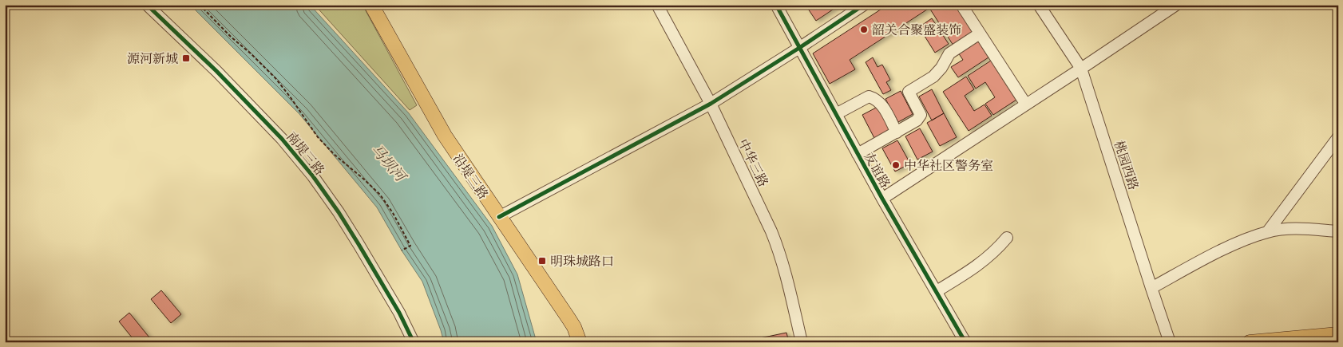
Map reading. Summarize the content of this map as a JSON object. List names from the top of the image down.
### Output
{
  "streets": {
    "main road": ["沿堤三路"],
    "street": [
      "南堤三路",
      "中华三路",
      "桃园西路",
      "友谊路"
    ]
  },
  "water": ["马坝河"],
  "places": {
    "other": ["韶关合聚盛装饰", "中华社区警务室"],
    "transit": ["源河新城", "明珠城路口"]
  }
}
